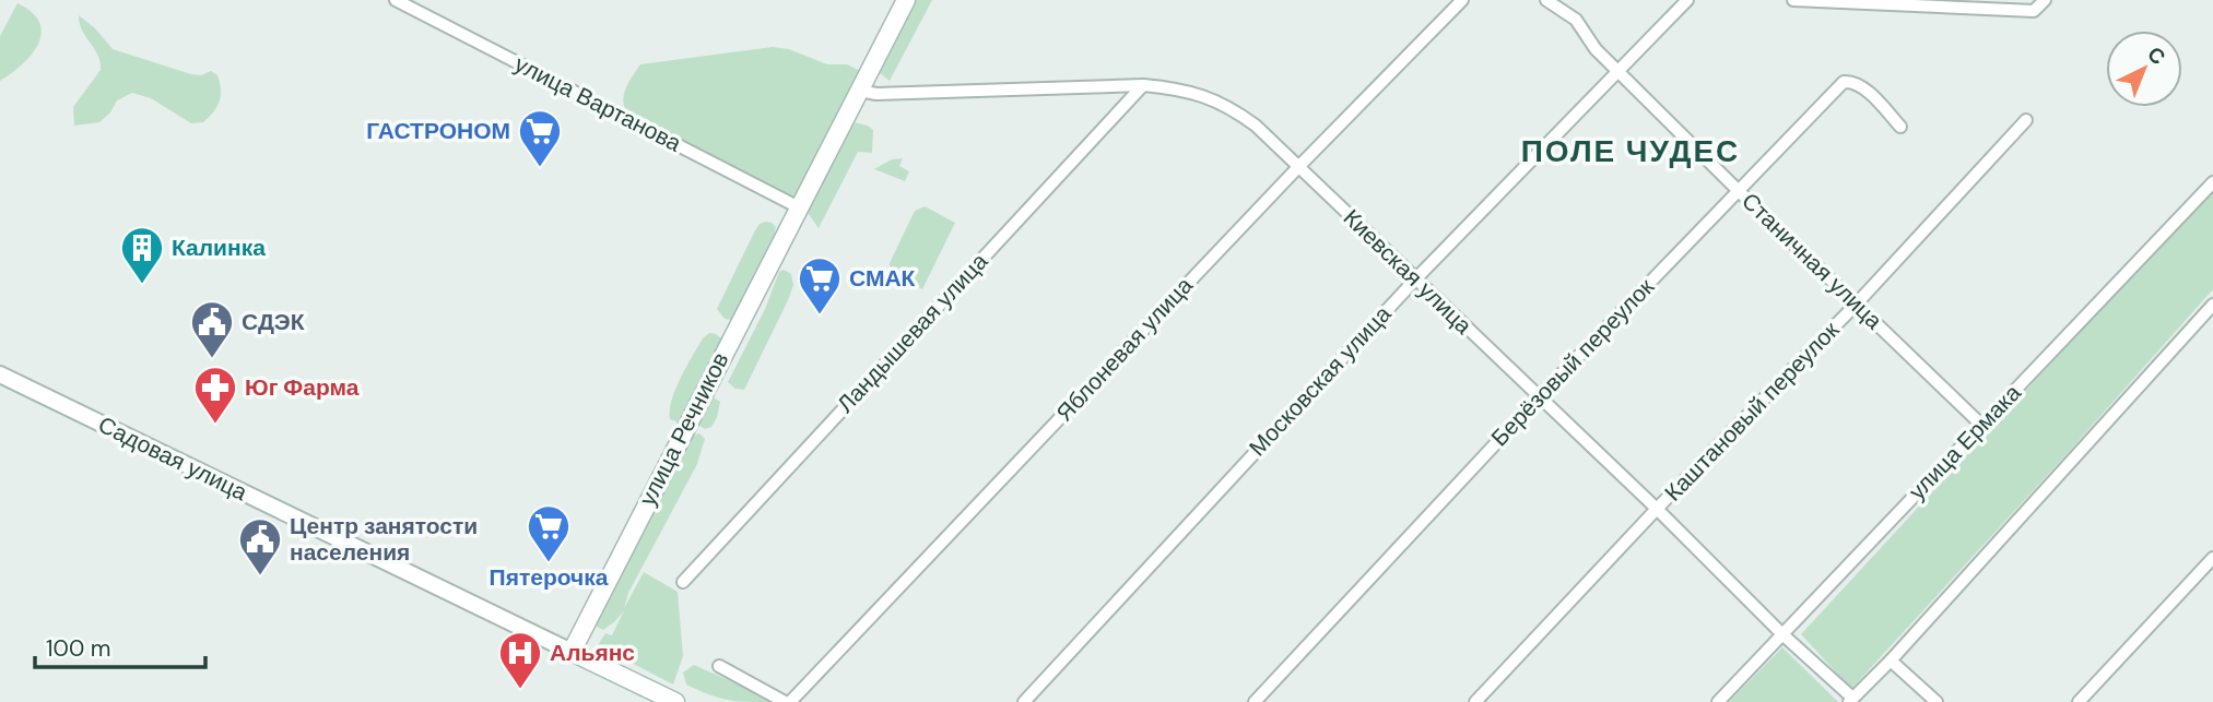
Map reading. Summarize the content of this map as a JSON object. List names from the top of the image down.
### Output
{
  "streets": {
    "main road": ["улица Речников", "Садовая улица"],
    "street": [
      "улица Вартанова",
      "Станичная улица",
      "Киевская улица",
      "Ландышевая улица",
      "Яблоневая улица",
      "Берёзовый переулок",
      "Московская улица",
      "Каштановый переулок",
      "улица Ермака"
    ]
  },
  "crossings": [
    ["улица Вартанова", "улица Речников"],
    ["Станичная улица", "Берёзовый переулок"],
    ["Станичная улица", "Московская улица"],
    ["Станичная улица", "Каштановый переулок"],
    ["Станичная улица", "улица Ермака"],
    ["Киевская улица", "Ландышевая улица"],
    ["Киевская улица", "Яблоневая улица"],
    ["Киевская улица", "Берёзовый переулок"],
    ["Киевская улица", "Московская улица"],
    ["Киевская улица", "Каштановый переулок"],
    ["Киевская улица", "улица Речников"],
    ["Киевская улица", "улица Ермака"],
    ["улица Речников", "Садовая улица"]
  ],
  "districts": ["ПОЛЕ ЧУДЕС"],
  "places": {
    "supermarket": ["ГАСТРОНОМ", "СМАК", "Пятерочка"],
    "building": ["Калинка"],
    "public building": ["СДЭК", "Центр занятости населения"],
    "pharmacy": ["Юг Фарма"],
    "hospital": ["Альянс"]
  },
  "scale_bar": "100 m",
  "north": "top right"
}
